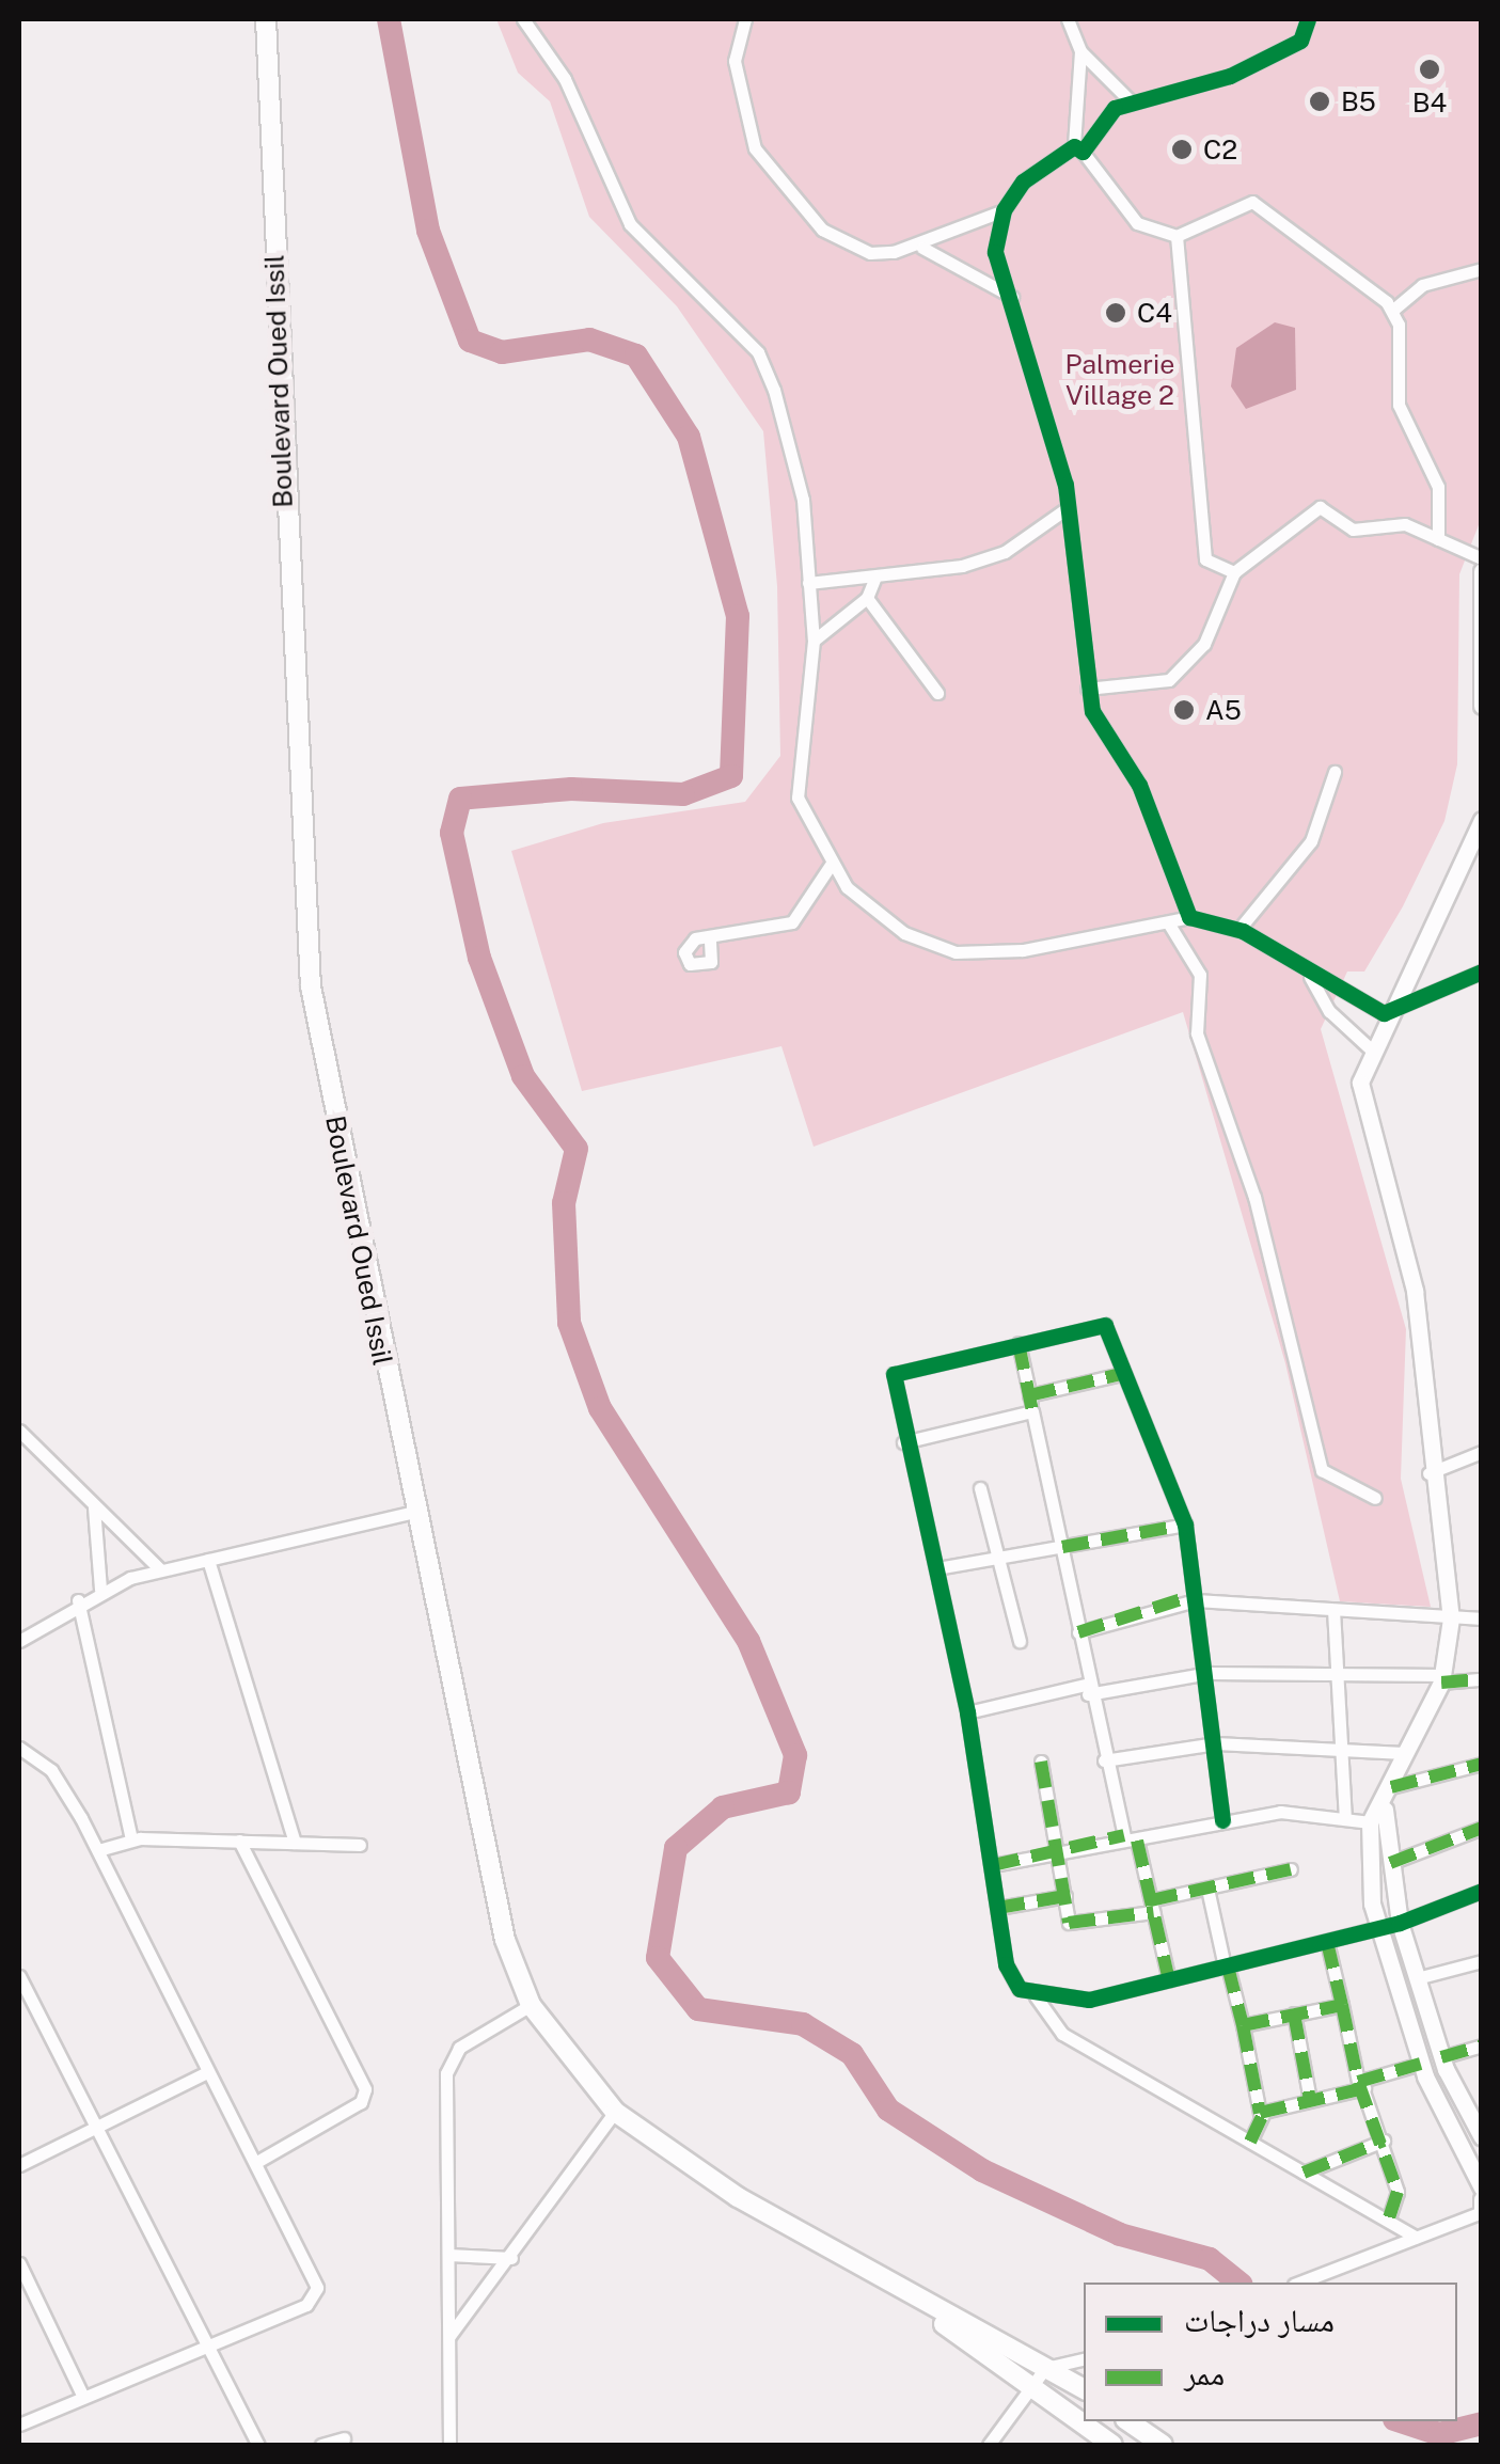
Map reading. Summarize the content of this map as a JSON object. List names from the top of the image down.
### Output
{
  "streets": {
    "main road": ["Boulevard Oued Issil"]
  },
  "parks": ["Palmerie Village 2"],
  "places": [
    "B4",
    "B5",
    "C2",
    "C4",
    "A5"
  ],
  "legend": ["مسار دراجات", "ممر"]
}
